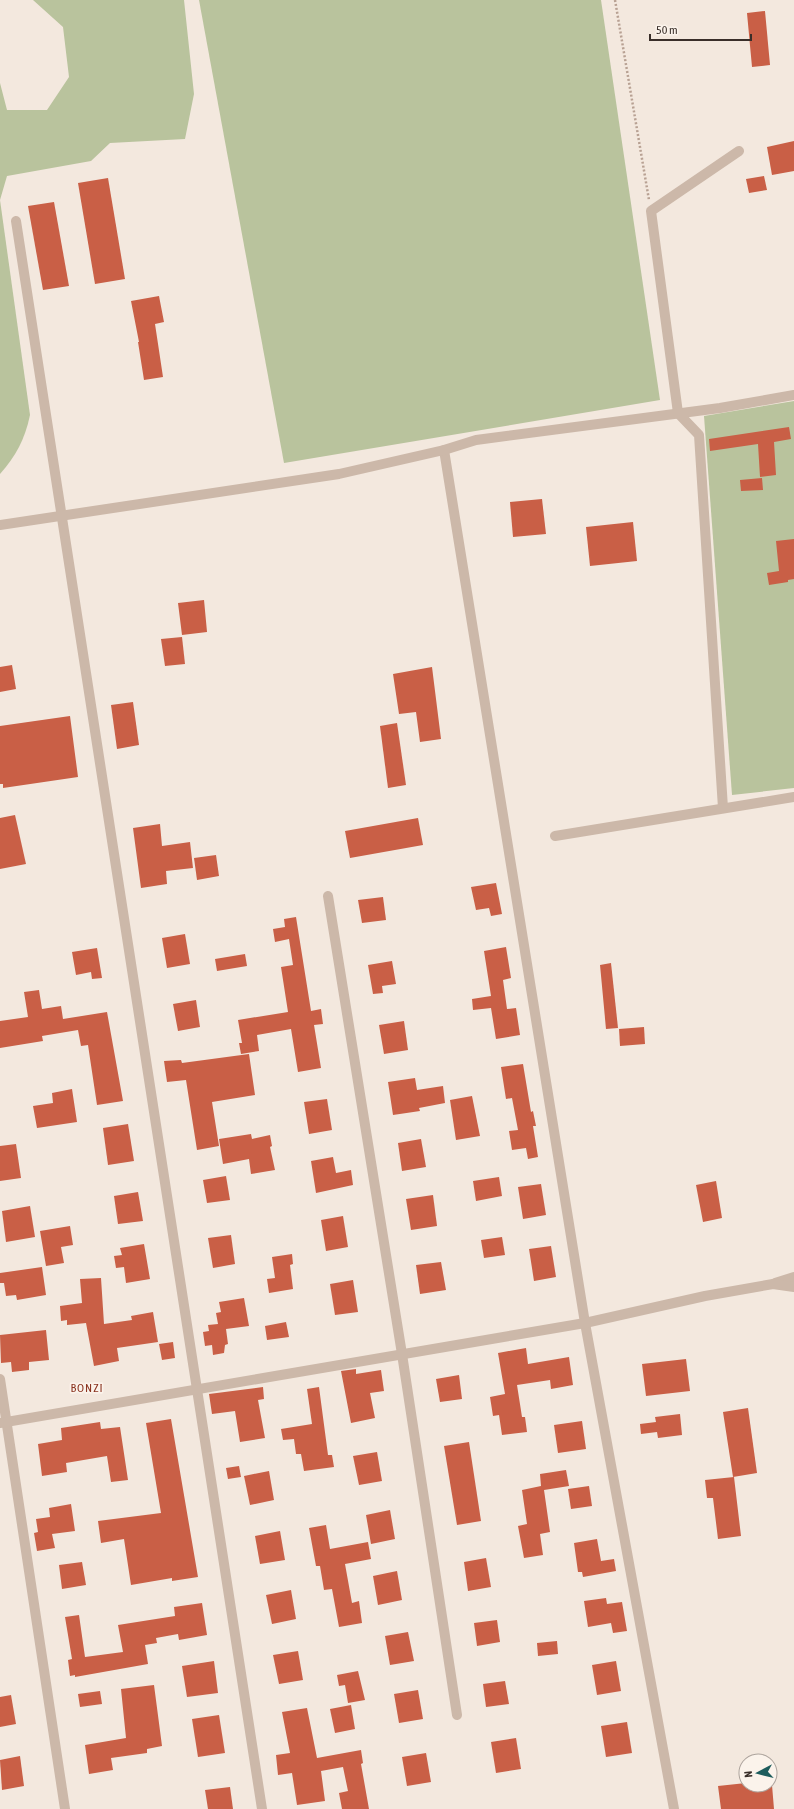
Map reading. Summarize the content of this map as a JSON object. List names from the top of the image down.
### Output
{
  "districts": ["BONZI"],
  "scale_bar": "50 m",
  "north": "left"
}
